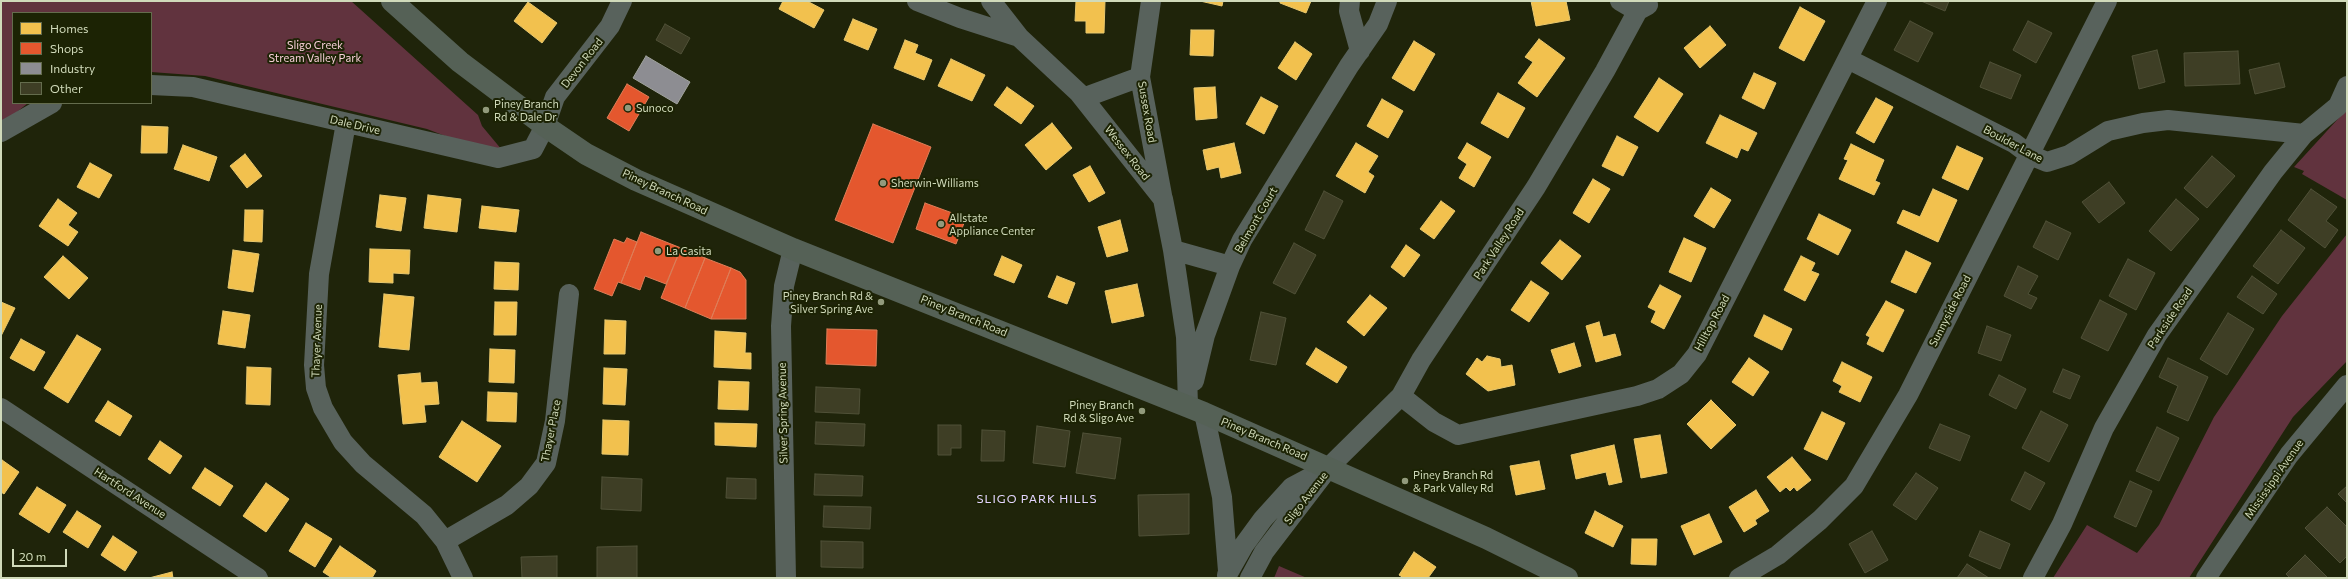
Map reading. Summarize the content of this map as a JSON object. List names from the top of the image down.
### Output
{
  "streets": {
    "main road": ["Piney Branch Road"],
    "street": [
      "Devon Road",
      "Sussex Road",
      "Dale Drive",
      "Boulder Lane",
      "Wessex Road",
      "Belmont Court",
      "Park Valley Road",
      "Sunnyside Road",
      "Parkside Road",
      "Hilltop Road",
      "Thayer Avenue",
      "Silver Spring Avenue",
      "Thayer Place",
      "Mississippi Avenue",
      "Hartford Avenue",
      "Sligo Avenue"
    ]
  },
  "crossings": [
    ["Devon Road", "Dale Drive"],
    ["Devon Road", "Piney Branch Road"],
    ["Sussex Road", "Wessex Road"],
    ["Dale Drive", "Piney Branch Road"],
    ["Dale Drive", "Thayer Avenue"],
    ["Boulder Lane", "Sunnyside Road"],
    ["Boulder Lane", "Parkside Road"],
    ["Boulder Lane", "Hilltop Road"],
    ["Wessex Road", "Piney Branch Road"],
    ["Wessex Road", "Belmont Court"],
    ["Wessex Road", "Sligo Avenue"],
    ["Piney Branch Road", "Belmont Court"],
    ["Piney Branch Road", "Park Valley Road"],
    ["Piney Branch Road", "Silver Spring Avenue"],
    ["Piney Branch Road", "Sligo Avenue"],
    ["Park Valley Road", "Hilltop Road"],
    ["Park Valley Road", "Sligo Avenue"],
    ["Thayer Avenue", "Thayer Place"]
  ],
  "districts": ["SLIGO PARK HILLS"],
  "parks": ["Sligo Creek Stream Valley Park"],
  "places": [
    "Sunoco",
    "Piney Branch Rd & Dale Dr",
    "Sherwin-Williams",
    "Allstate Appliance Center",
    "La Casita",
    "Piney Branch Rd & Silver Spring Ave",
    "Piney Branch Rd & Sligo Ave",
    "Piney Branch Rd & Park Valley Rd"
  ],
  "legend": [
    "Homes",
    "Shops",
    "Industry",
    "Other"
  ],
  "scale_bar": "20 m"
}
